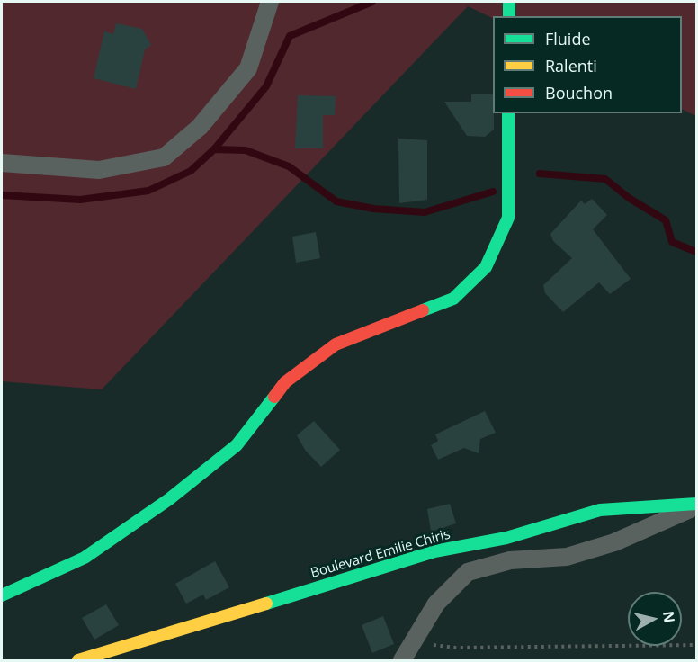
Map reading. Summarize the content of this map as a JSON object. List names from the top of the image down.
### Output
{
  "streets": {
    "main road": ["Boulevard Emilie Chiris"]
  },
  "legend": ["Fluide", "Ralenti", "Bouchon"],
  "north": "right"
}
